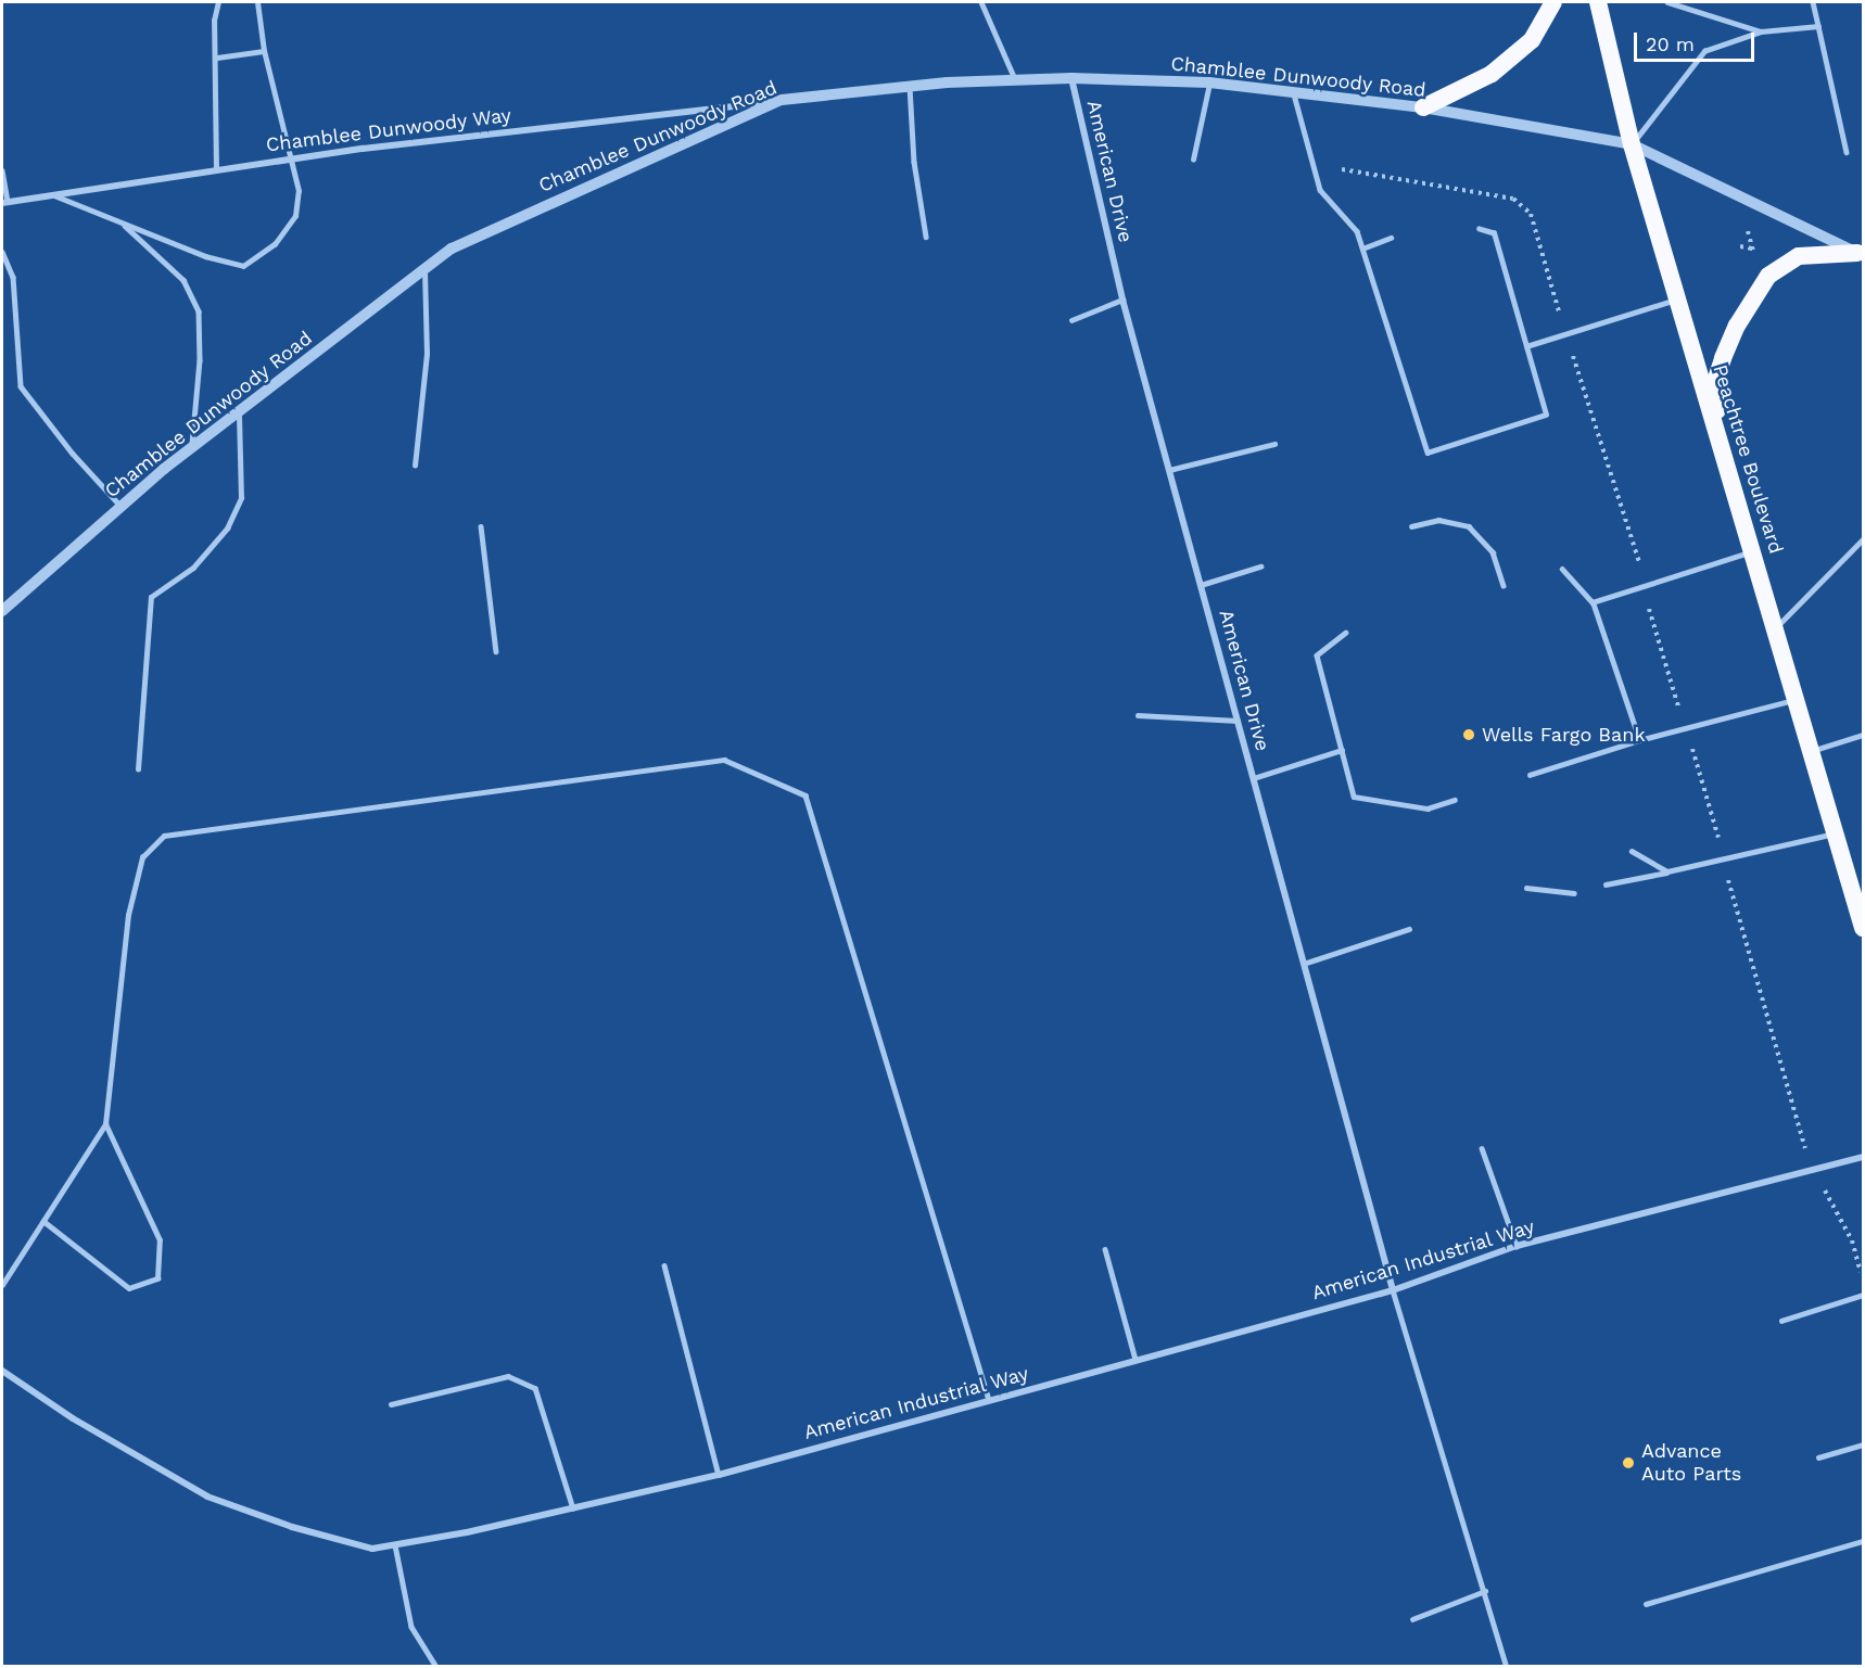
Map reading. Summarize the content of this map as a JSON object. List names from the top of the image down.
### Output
{
  "streets": {
    "highway": ["Peachtree Boulevard"],
    "street": [
      "Chamblee Dunwoody Road",
      "Chamblee Dunwoody Way",
      "American Drive",
      "American Industrial Way"
    ]
  },
  "crossings": [
    ["Chamblee Dunwoody Road", "Chamblee Dunwoody Way"],
    ["Chamblee Dunwoody Road", "American Drive"],
    ["Chamblee Dunwoody Road", "Peachtree Boulevard"],
    ["American Drive", "American Industrial Way"]
  ],
  "places": ["Wells Fargo Bank", "Advance Auto Parts"],
  "scale_bar": "20 m"
}
